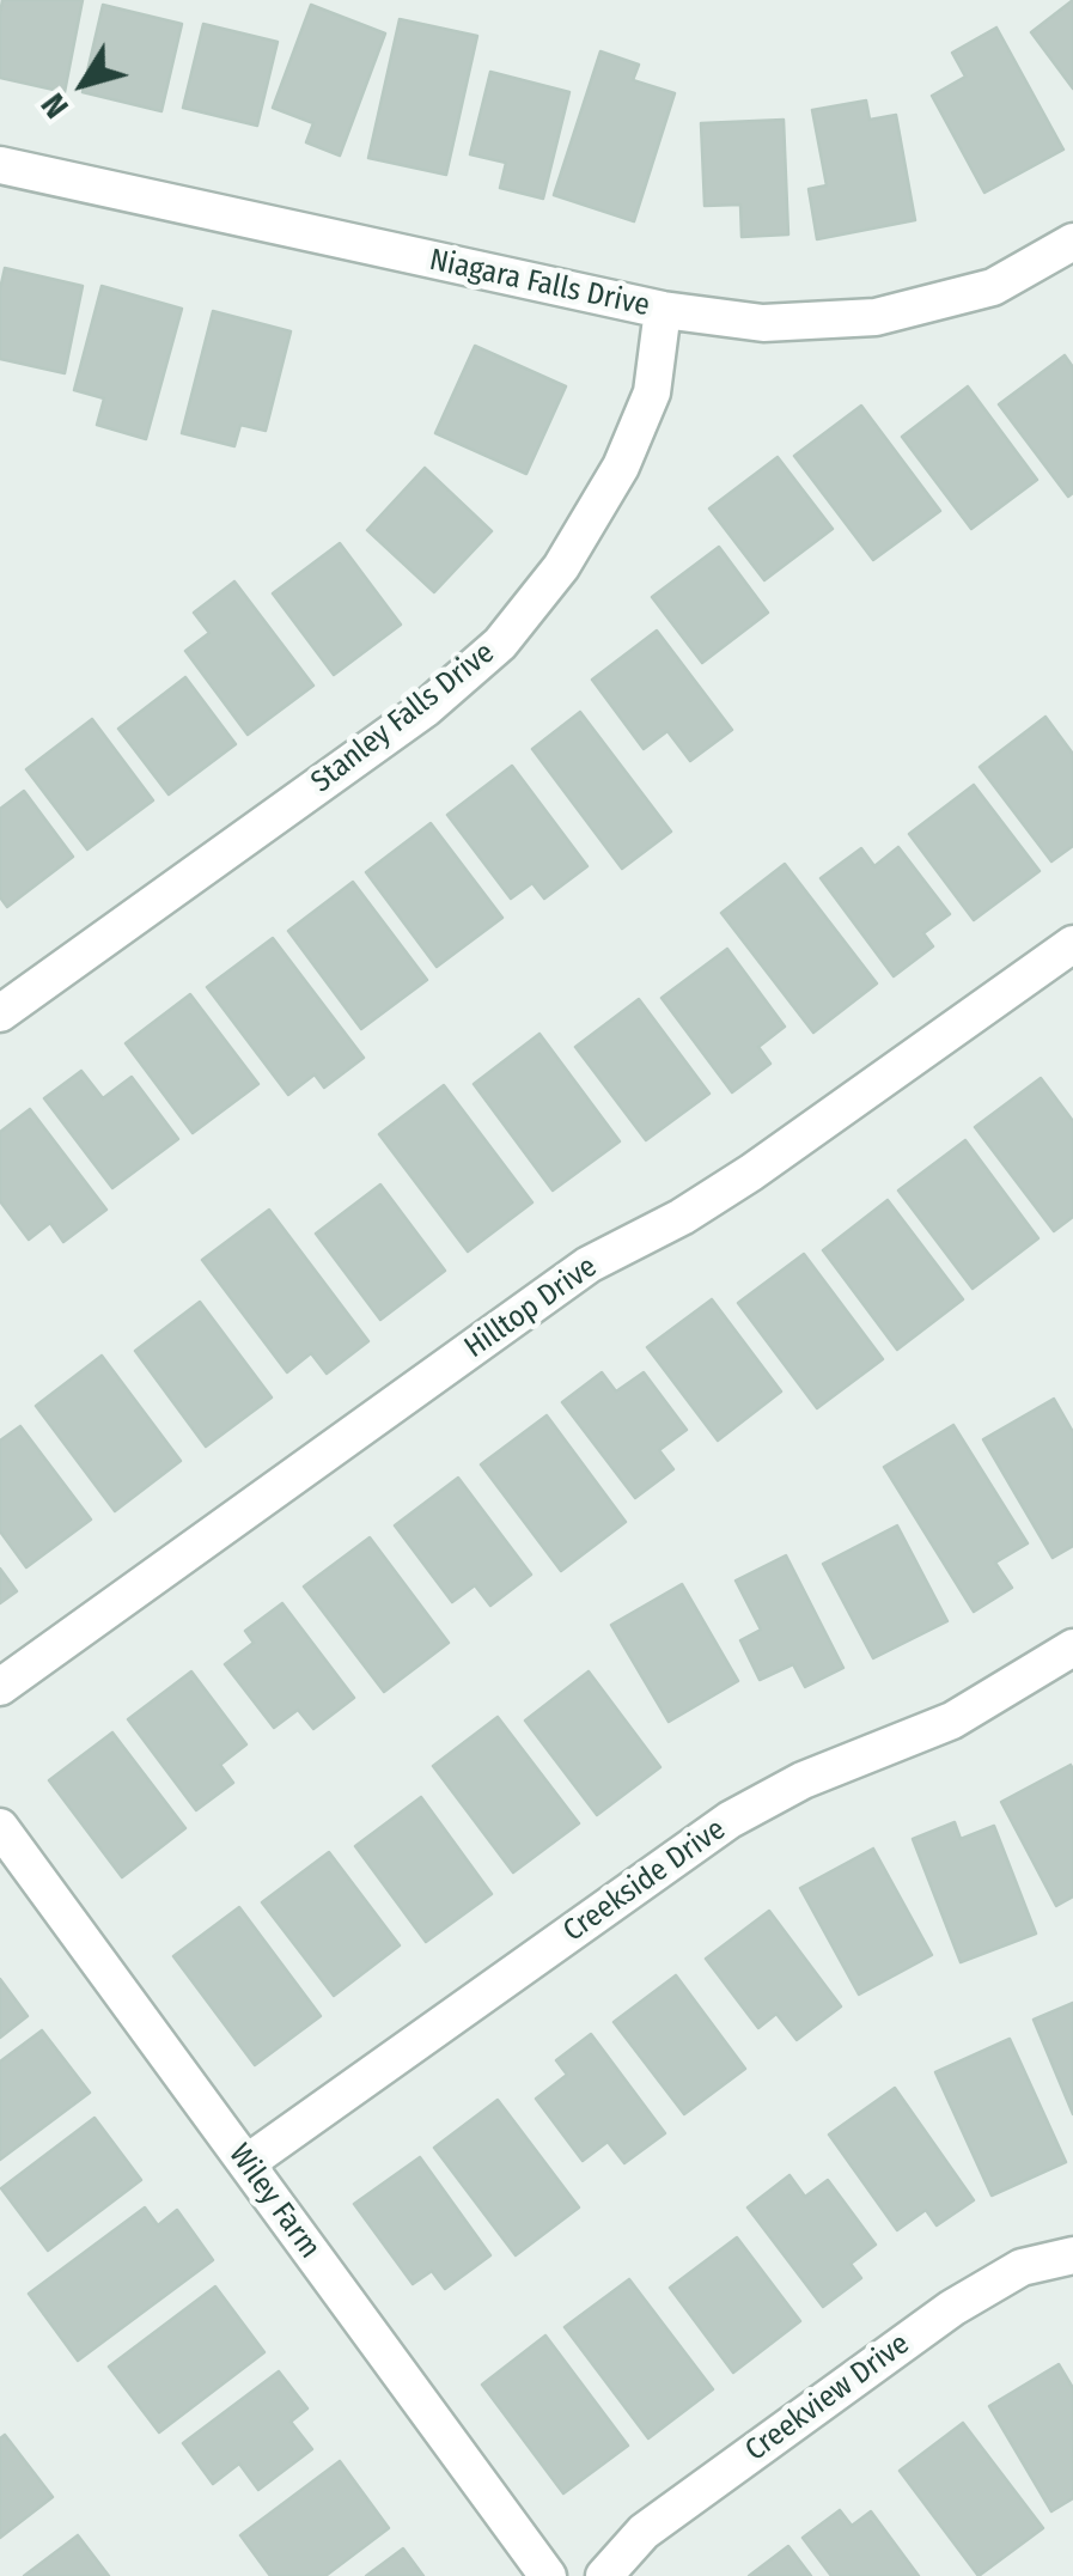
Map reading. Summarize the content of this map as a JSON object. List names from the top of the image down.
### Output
{
  "streets": {
    "street": [
      "Niagara Falls Drive",
      "Stanley Falls Drive",
      "Hilltop Drive",
      "Creekside Drive",
      "Wiley Farm",
      "Creekview Drive"
    ]
  },
  "crossings": [
    ["Niagara Falls Drive", "Stanley Falls Drive"],
    ["Creekside Drive", "Wiley Farm"]
  ],
  "north": "bottom left"
}
